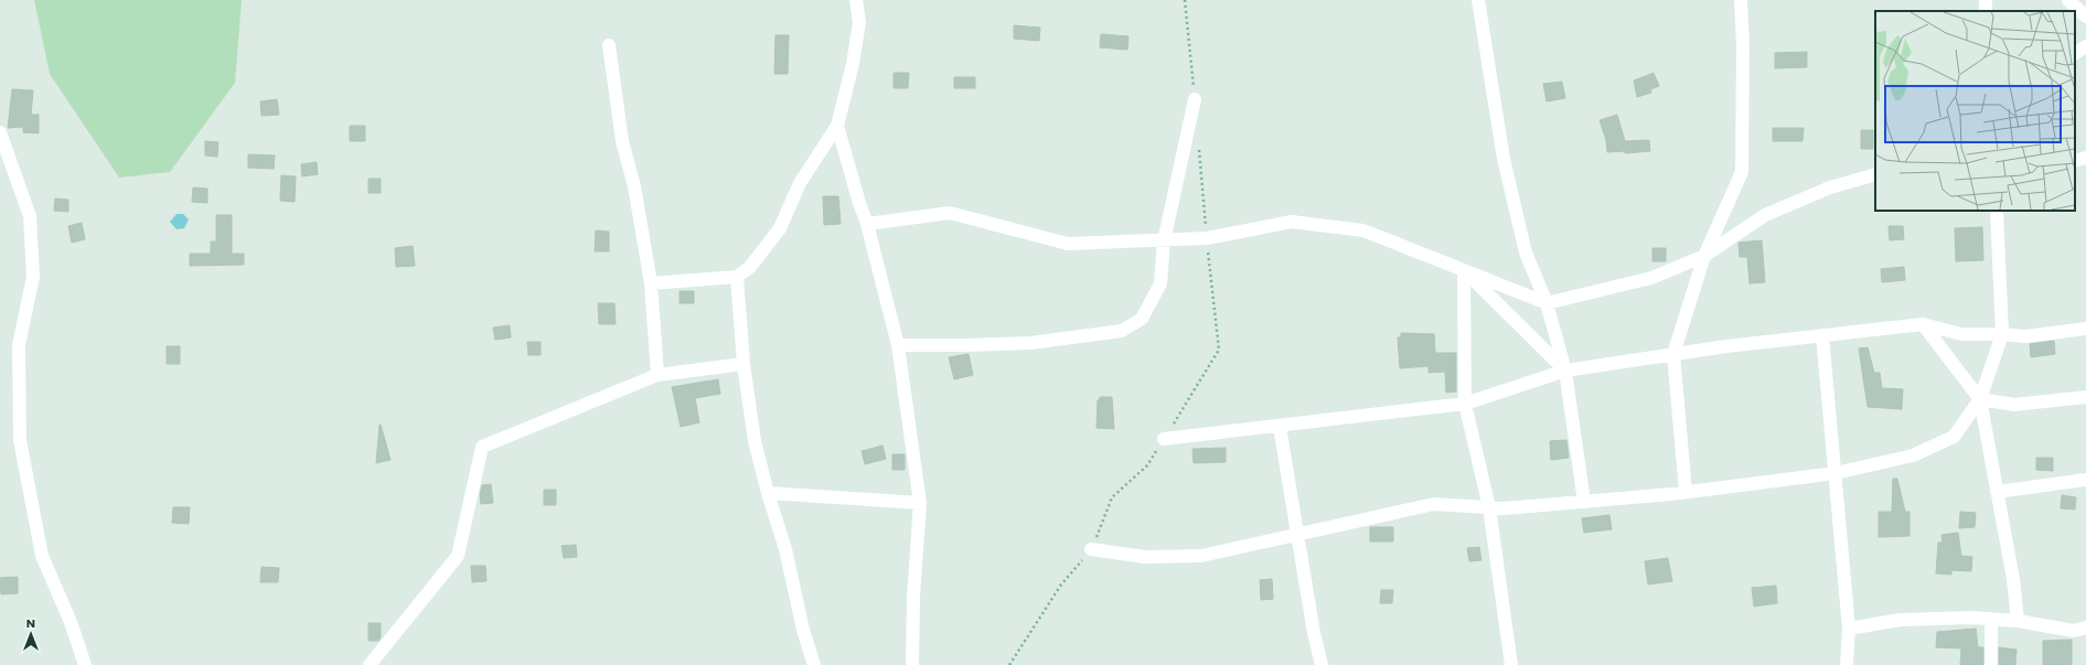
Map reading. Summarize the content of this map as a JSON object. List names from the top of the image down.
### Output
{
  "north": "top"
}
